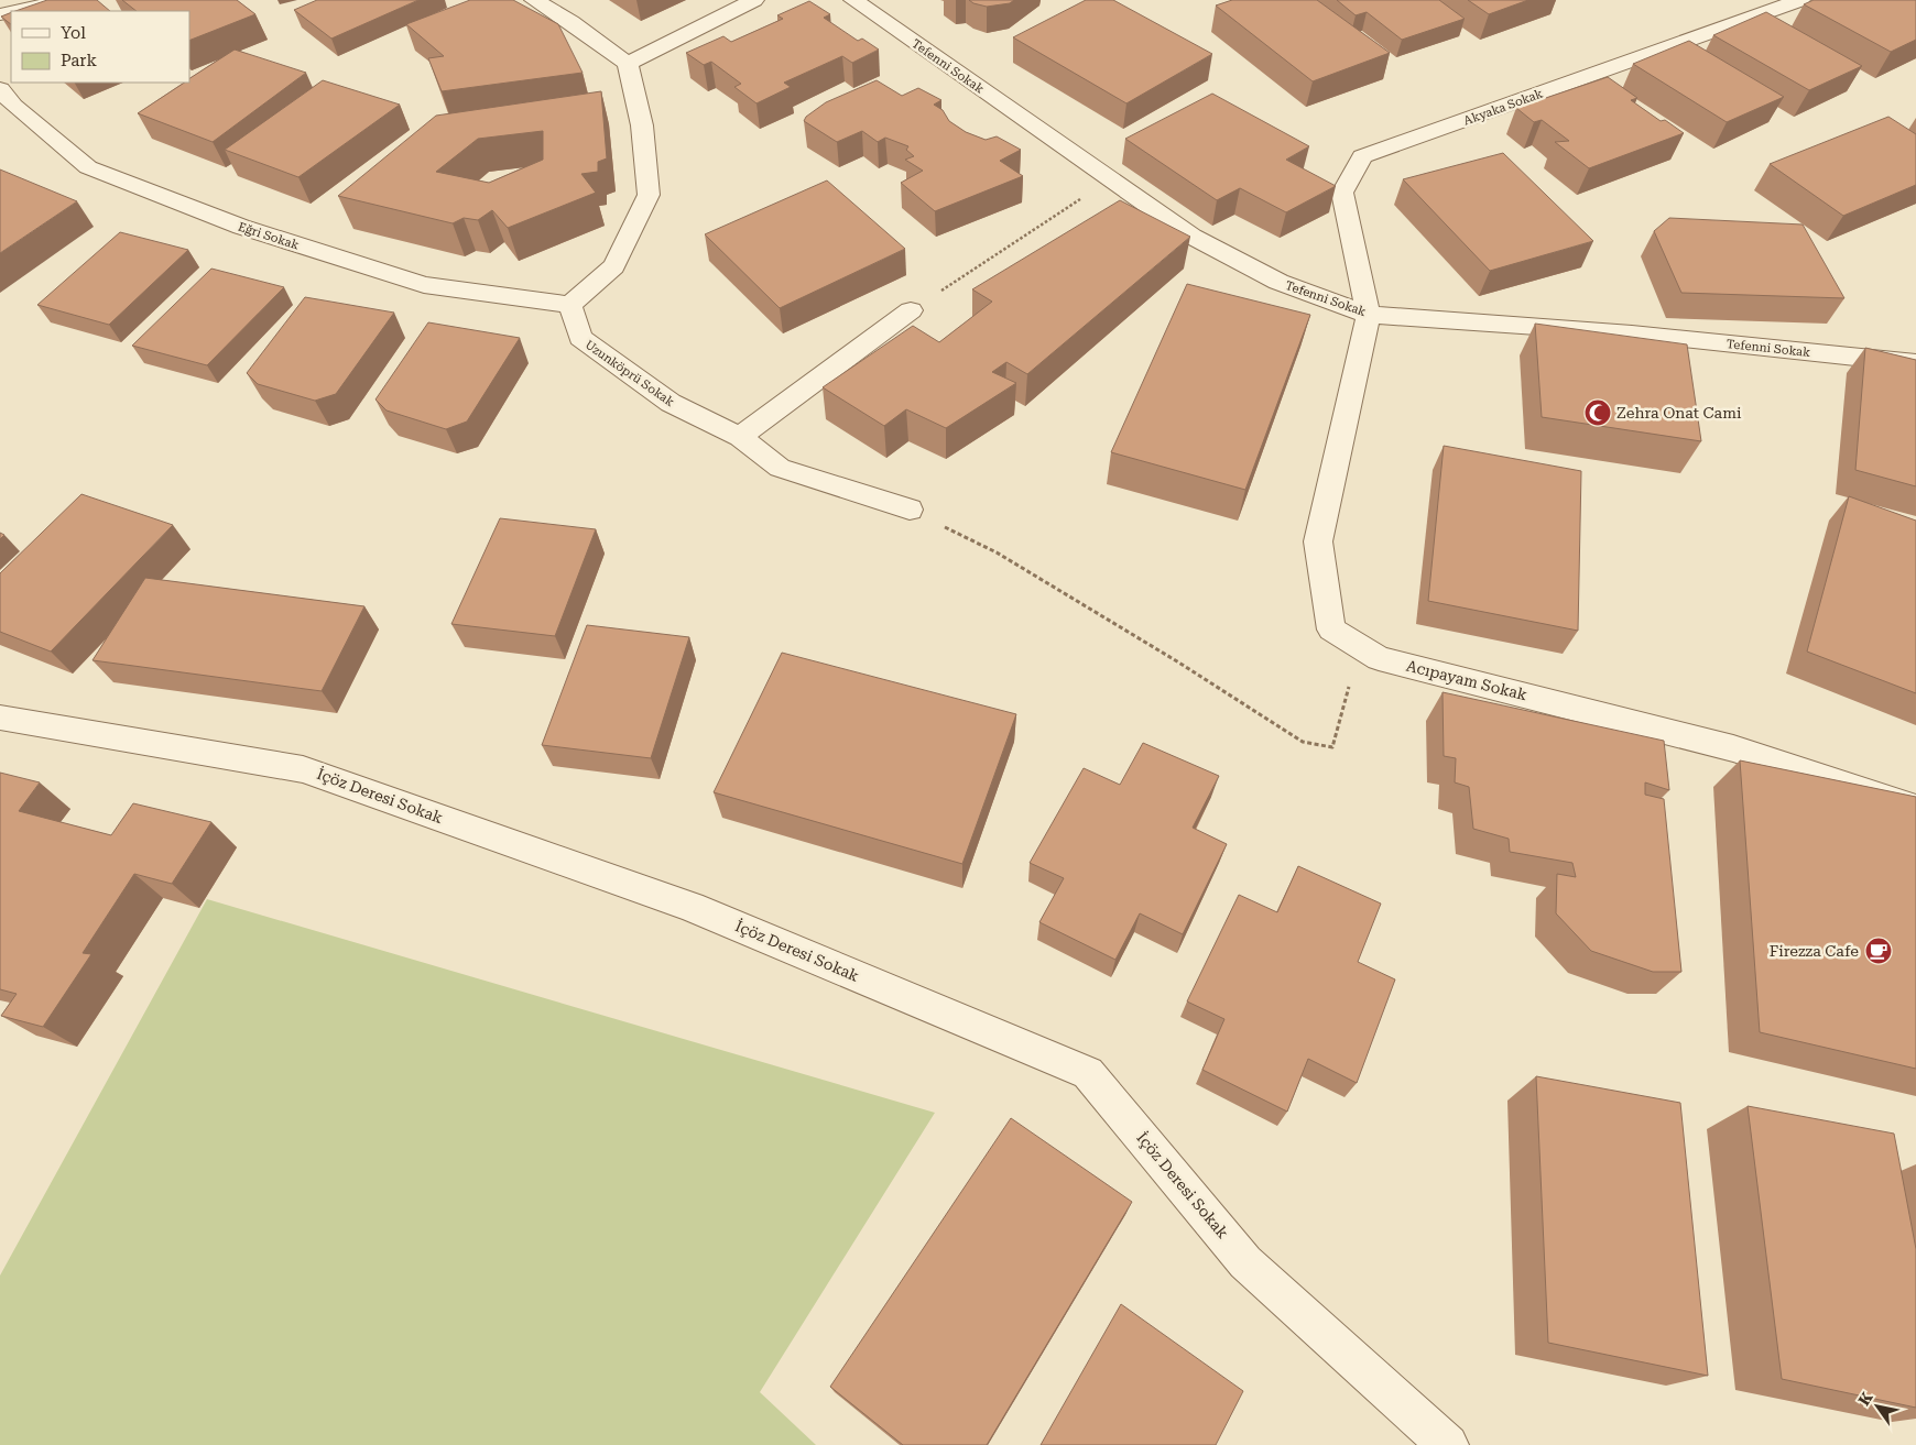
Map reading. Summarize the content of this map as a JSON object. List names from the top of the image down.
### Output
{
  "streets": {
    "street": [
      "Tefenni Sokak",
      "Akyaka Sokak",
      "Eğri Sokak",
      "Uzunköprü Sokak",
      "Acıpayam Sokak",
      "İçöz Deresi Sokak"
    ]
  },
  "crossings": [
    ["Tefenni Sokak", "Akyaka Sokak"],
    ["Tefenni Sokak", "Acıpayam Sokak"],
    ["Akyaka Sokak", "Acıpayam Sokak"],
    ["Eğri Sokak", "Uzunköprü Sokak"]
  ],
  "places": {
    "mosque": ["Zehra Onat Cami"],
    "cafe": ["Firezza Cafe"]
  },
  "legend": ["Yol", "Park"],
  "north": "top left"
}
